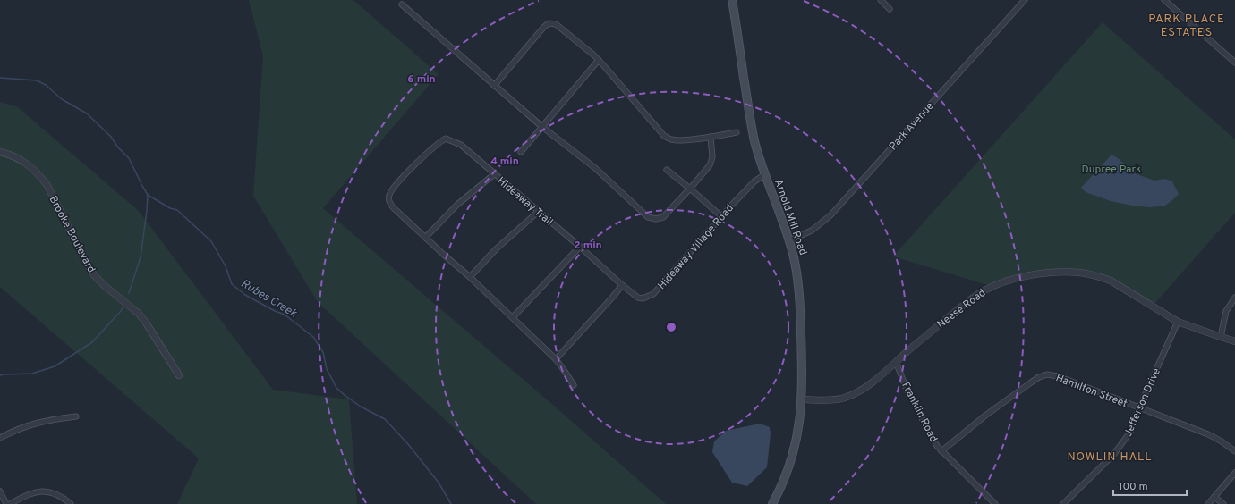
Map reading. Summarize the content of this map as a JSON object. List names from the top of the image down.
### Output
{
  "streets": {
    "main road": ["Arnold Mill Road"],
    "street": [
      "Park Avenue",
      "Hideaway Trail",
      "Brooke Boulevard",
      "Hideaway Village Road",
      "Neese Road",
      "Hamilton Street",
      "Jefferson Drive",
      "Franklin Road"
    ]
  },
  "crossings": [
    ["Park Avenue", "Arnold Mill Road"],
    ["Hideaway Trail", "Hideaway Village Road"],
    ["Arnold Mill Road", "Hideaway Village Road"],
    ["Arnold Mill Road", "Neese Road"],
    ["Neese Road", "Jefferson Drive"],
    ["Neese Road", "Franklin Road"],
    ["Hamilton Street", "Jefferson Drive"],
    ["Hamilton Street", "Franklin Road"]
  ],
  "districts": ["PARK PLACE ESTATES", "NOWLIN HALL"],
  "water": ["Rubes Creek"],
  "parks": ["Dupree Park"],
  "scale_bar": "100 m",
  "rings": ["6 min", "4 min", "2 min"]
}
